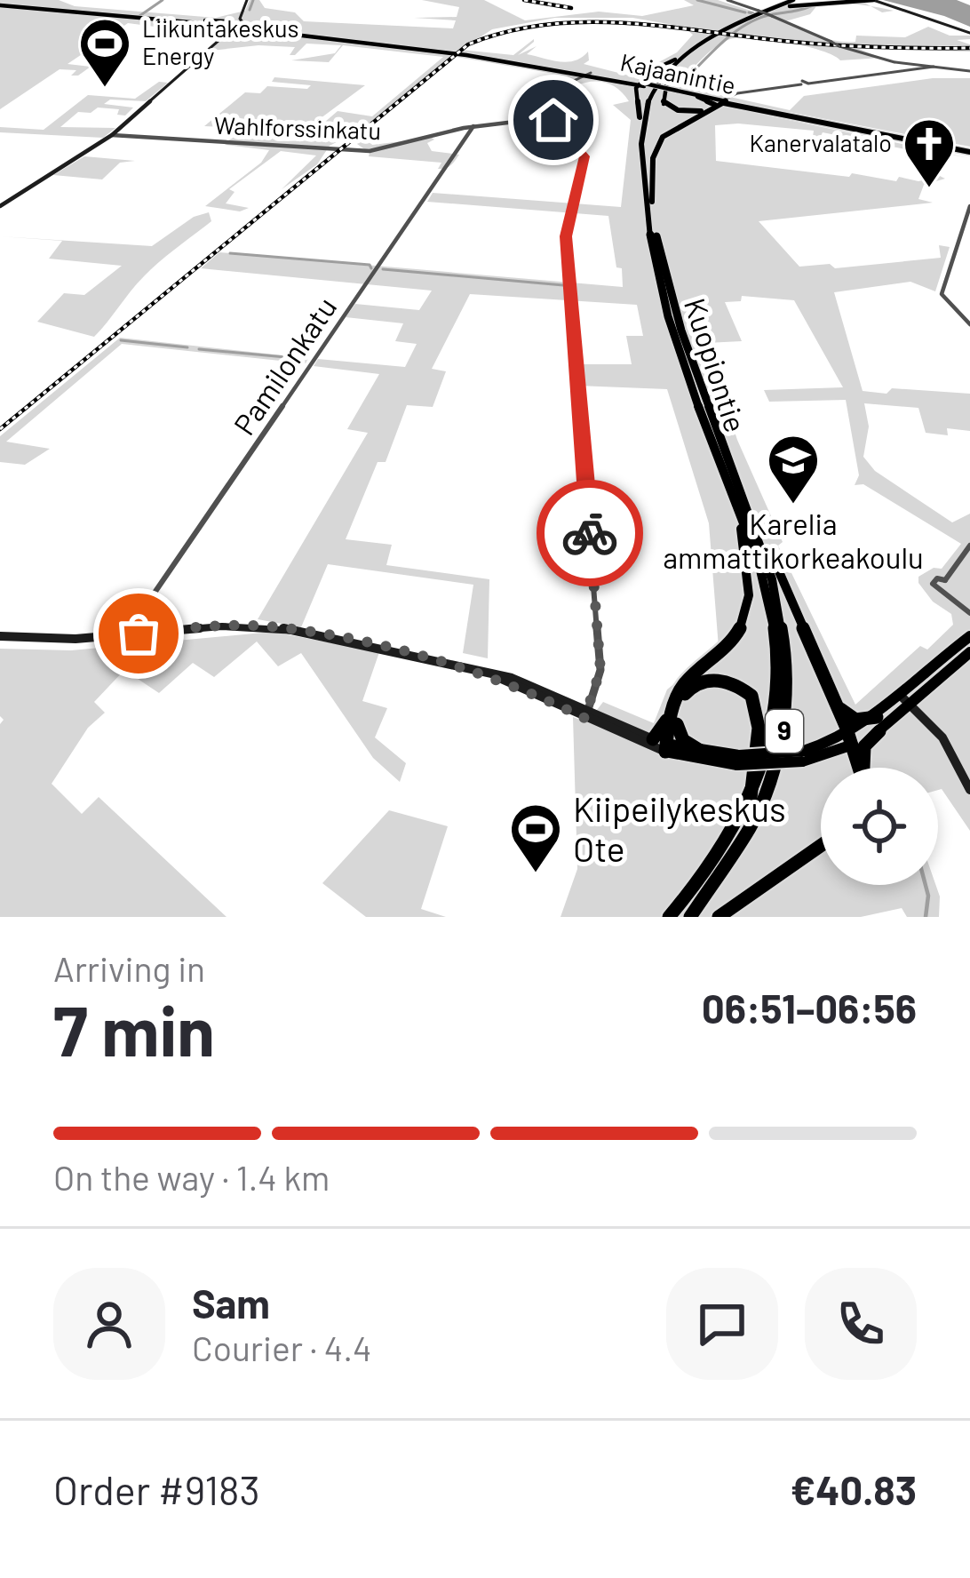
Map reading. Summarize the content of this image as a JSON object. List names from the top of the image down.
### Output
{
  "streets": {
    "highway": ["Kajaanintie", "Kuopiontie", "9"],
    "street": ["Wahlforssinkatu", "Pamilonkatu"]
  },
  "crossings": [
    ["Wahlforssinkatu", "Pamilonkatu"]
  ],
  "places": {
    "sports": ["Liikuntakeskus Energy", "Kiipeilykeskus Ote"],
    "church": ["Kanervalatalo"],
    "school or university": ["Karelia ammattikorkeakoulu"]
  },
  "page": {
    "heading": ["7 min", "Arriving in", "06:51–06:56"],
    "panel": [
      "Sam",
      "Courier · 4.4",
      "Order #9183",
      "€40.83"
    ],
    "bar": "On the way · 1.4 km"
  }
}
